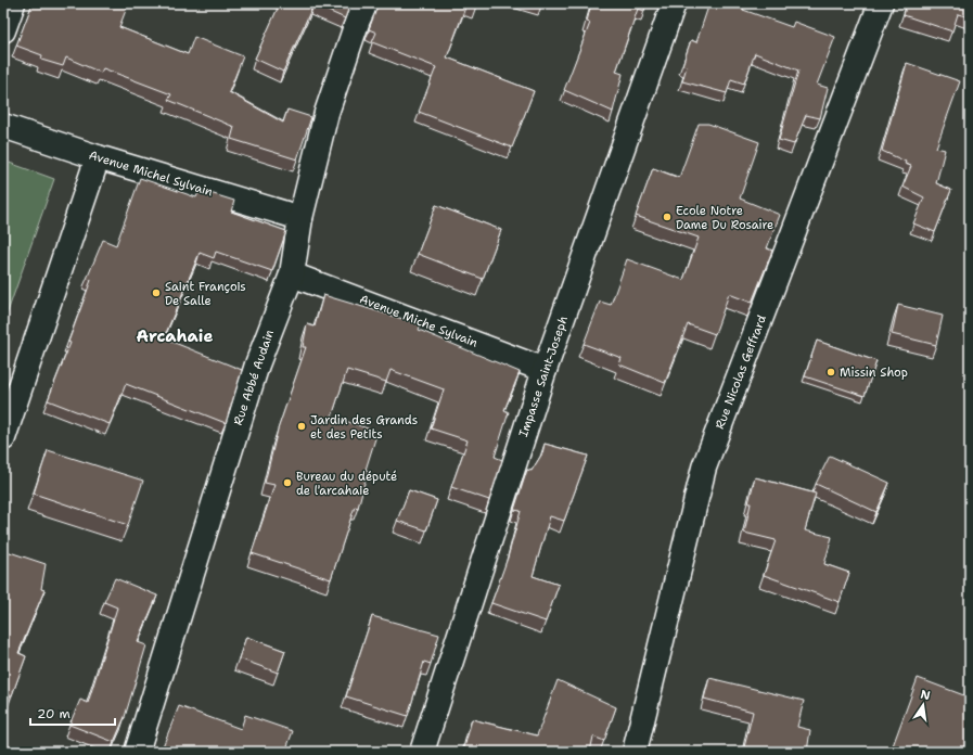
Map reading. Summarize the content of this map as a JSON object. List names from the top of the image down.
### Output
{
  "streets": {
    "street": [
      "Avenue Michel Sylvain",
      "Avenue Miche Sylvain",
      "Rue Nicolas Geffrard",
      "Impasse Saint-Joseph",
      "Rue Abbé Audain"
    ]
  },
  "crossings": [
    ["Avenue Michel Sylvain", "Rue Abbé Audain"],
    ["Avenue Miche Sylvain", "Impasse Saint-Joseph"],
    ["Avenue Miche Sylvain", "Rue Abbé Audain"]
  ],
  "districts": ["Arcahaie"],
  "places": [
    "Ecole Notre Dame Du Rosaire",
    "Saint François De Salle",
    "Missin Shop",
    "Jardin des Grands et des Petits",
    "Bureau du député de l'arcahaie"
  ],
  "scale_bar": "20 m",
  "north": "top"
}
